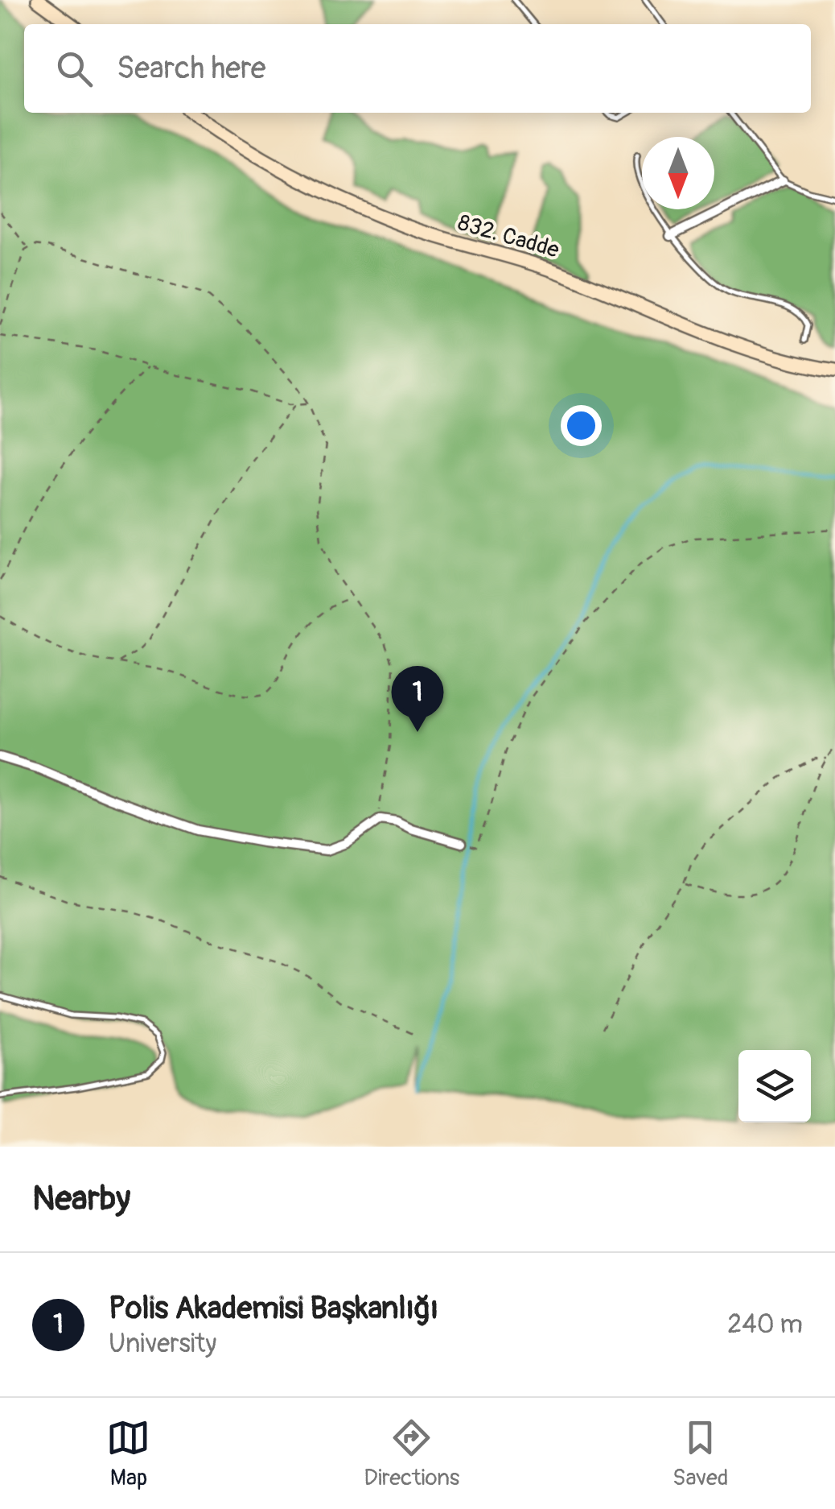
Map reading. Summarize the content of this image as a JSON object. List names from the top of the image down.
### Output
{
  "streets": {
    "street": ["832. Cadde"]
  },
  "north": "bottom",
  "page": {
    "search": "Search here",
    "pins": "1",
    "heading": "Nearby",
    "list": [
      {
        "mark": "1",
        "name": "Polis Akademisi Başkanlığı",
        "note": "University",
        "value": "240 m"
      }
    ],
    "nav": ["Map", "Directions", "Saved"]
  }
}
